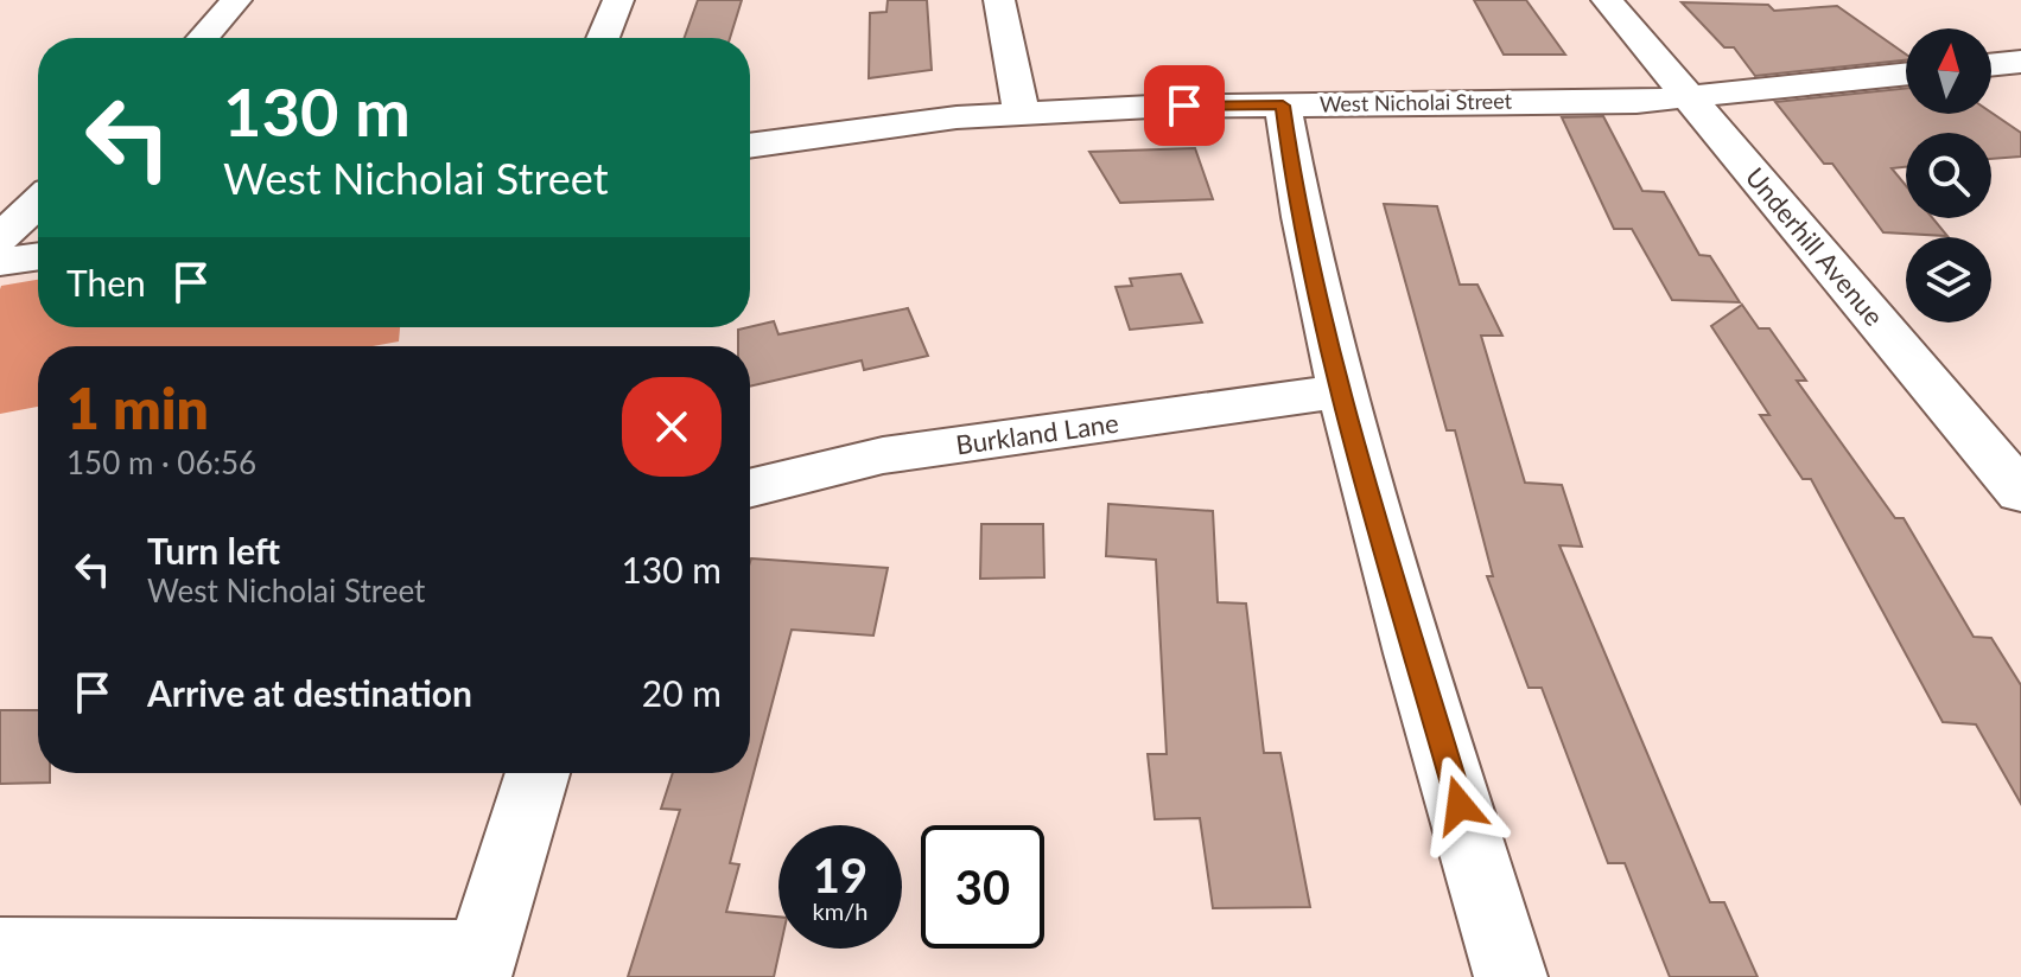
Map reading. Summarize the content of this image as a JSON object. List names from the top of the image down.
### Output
{
  "streets": {
    "street": ["West Nicholai Street", "Underhill Avenue", "Burkland Lane"]
  },
  "crossings": [
    ["West Nicholai Street", "Underhill Avenue"]
  ],
  "north": "top",
  "page": {
    "turn": ["130 m", "West Nicholai Street"],
    "then": "Then",
    "heading": ["1 min", "150 m · 06:56"],
    "list": [
      {
        "name": "Turn left",
        "note": "West Nicholai Street",
        "value": "130 m"
      },
      {
        "name": "Arrive at destination",
        "value": "20 m"
      }
    ],
    "speed": "19 km/h",
    "limit": "30"
  }
}
